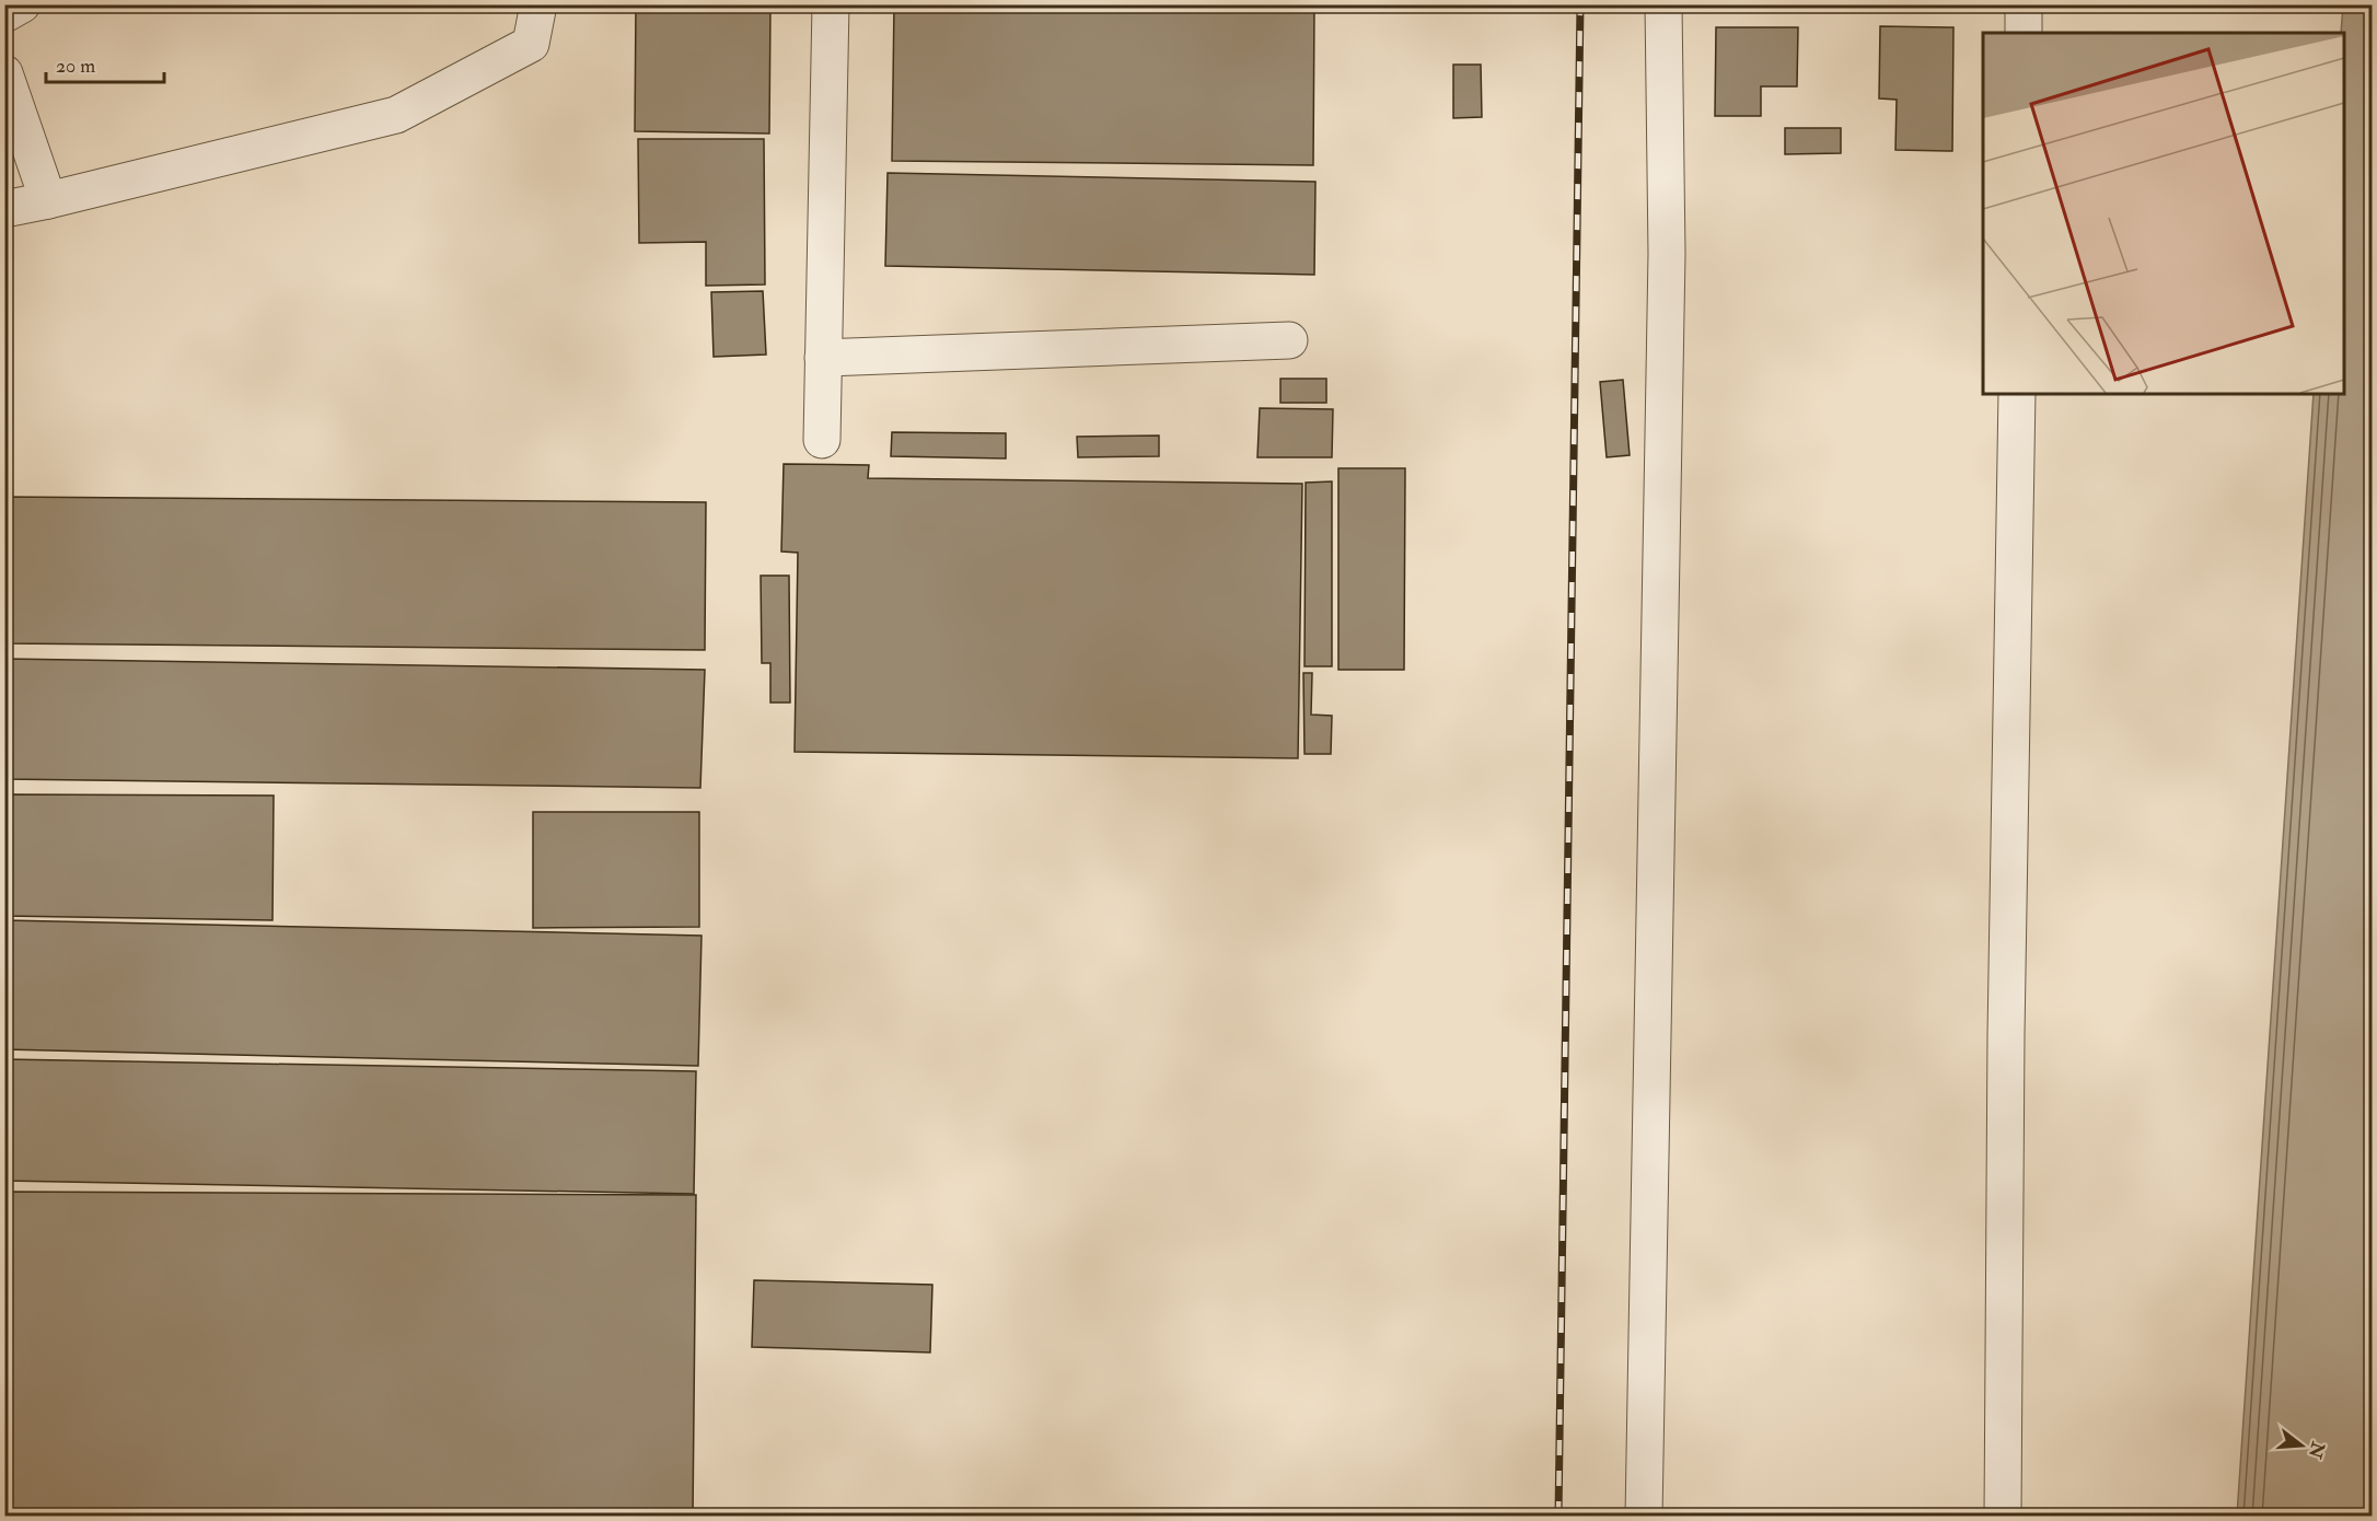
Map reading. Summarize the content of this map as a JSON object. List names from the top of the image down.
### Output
{
  "scale_bar": "20 m",
  "north": "right"
}
